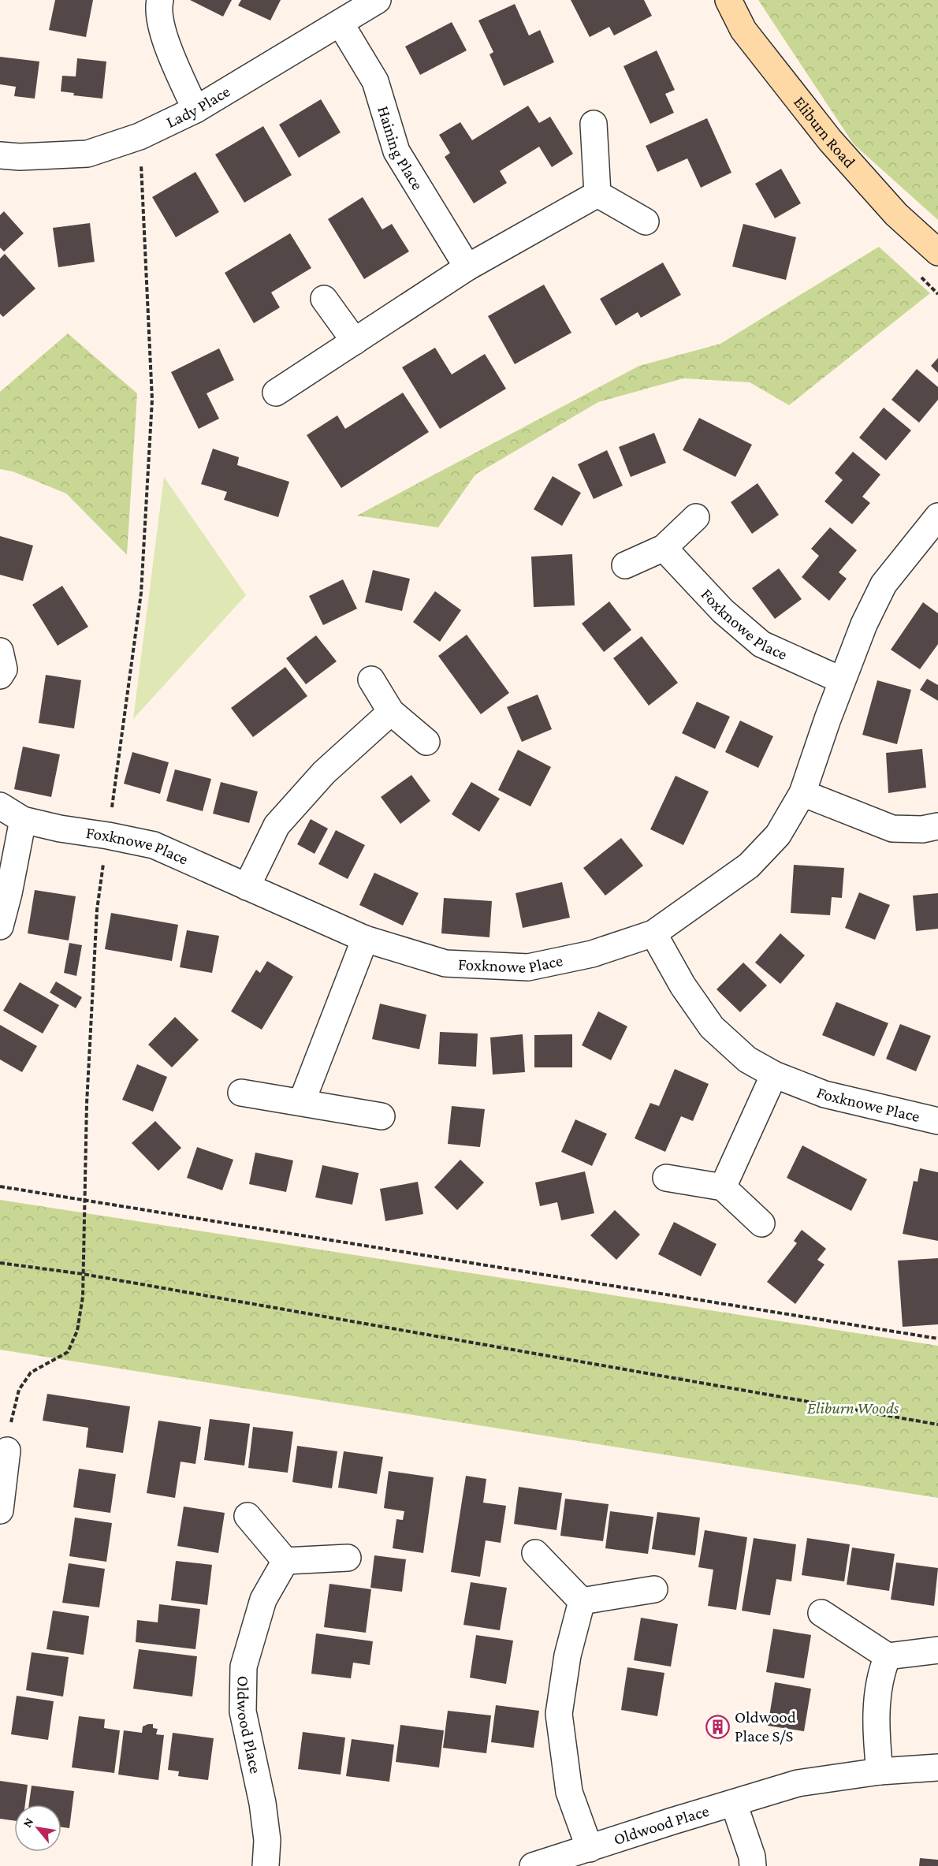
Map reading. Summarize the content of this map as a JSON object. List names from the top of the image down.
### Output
{
  "streets": {
    "street": [
      "Lady Place",
      "Eliburn Road",
      "Haining Place",
      "Foxknowe Place",
      "Oldwood Place"
    ]
  },
  "crossings": [
    ["Lady Place", "Haining Place"]
  ],
  "parks": ["Eliburn Woods"],
  "places": {
    "building": ["Oldwood Place S/S"]
  },
  "north": "top left"
}
